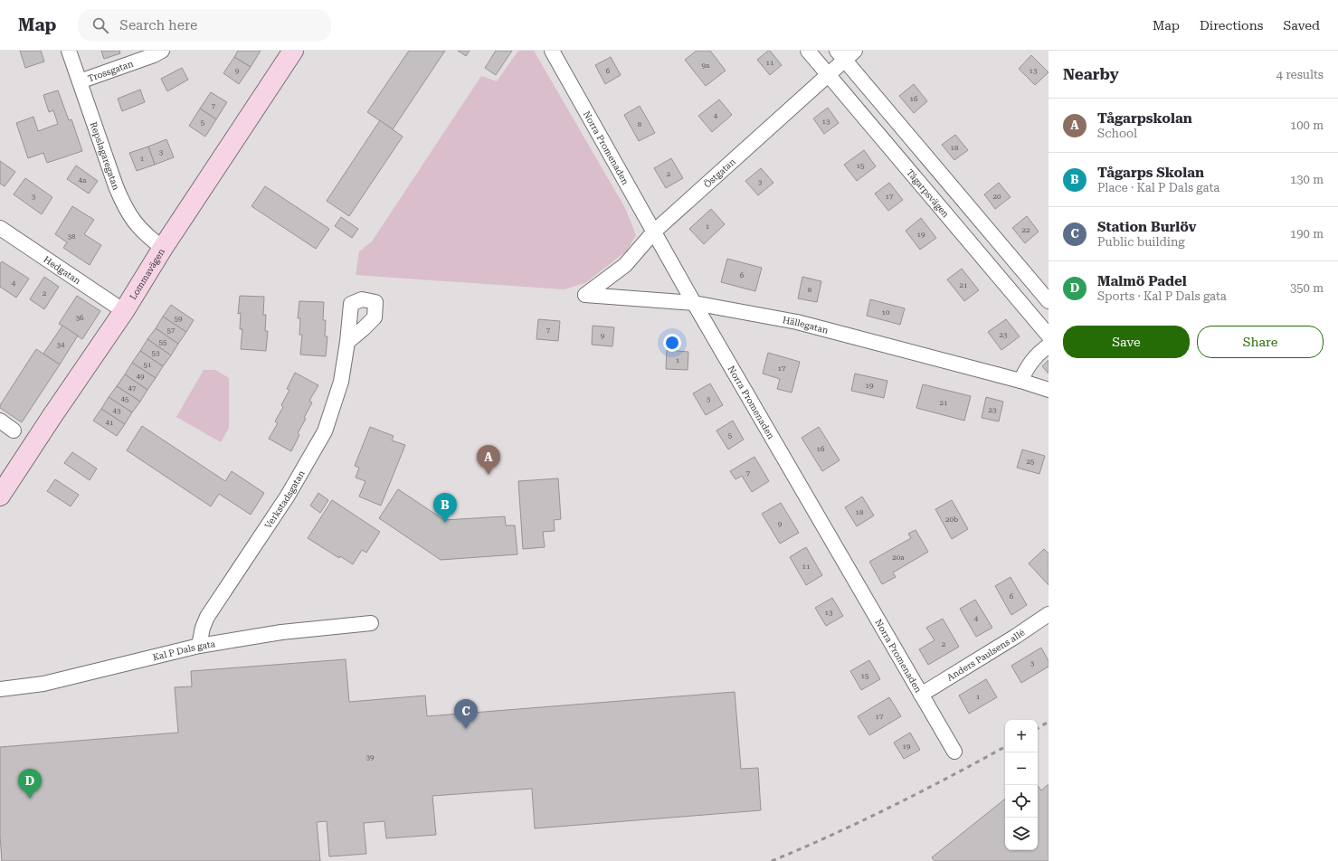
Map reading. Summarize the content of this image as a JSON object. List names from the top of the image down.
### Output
{
  "streets": {
    "street": [
      "Trossgatan",
      "Norra Promenaden",
      "Repslagaregatan",
      "Östgatan",
      "Tågarpsvägen",
      "Hedgatan",
      "Lommavägen",
      "Hällegatan",
      "Verkstadsgatan",
      "Kal P Dals gata",
      "Anders Paulsens allé"
    ]
  },
  "crossings": [
    ["Trossgatan", "Repslagaregatan"],
    ["Norra Promenaden", "Östgatan"],
    ["Norra Promenaden", "Hällegatan"],
    ["Norra Promenaden", "Anders Paulsens allé"],
    ["Repslagaregatan", "Lommavägen"],
    ["Östgatan", "Tågarpsvägen"],
    ["Östgatan", "Hällegatan"],
    ["Hedgatan", "Lommavägen"],
    ["Verkstadsgatan", "Kal P Dals gata"]
  ],
  "house_numbers": [
    "11",
    "9a",
    "9",
    "6",
    "13",
    "16",
    "7",
    "4",
    "13",
    "5",
    "8",
    "18",
    "3",
    "1",
    "15",
    "2",
    "4a",
    "3",
    "3",
    "17",
    "20",
    "1",
    "22",
    "19",
    "38",
    "6",
    "4",
    "21",
    "8",
    "2",
    "10",
    "36",
    "59",
    "57",
    "7",
    "23",
    "9",
    "55",
    "34",
    "53",
    "1",
    "51",
    "17",
    "49",
    "19",
    "47",
    "45",
    "3",
    "21",
    "23",
    "43",
    "41",
    "5",
    "16",
    "25",
    "7",
    "18",
    "20b",
    "9",
    "20a",
    "11",
    "6",
    "13",
    "4",
    "2",
    "3",
    "15",
    "1",
    "17",
    "19",
    "39"
  ],
  "page": {
    "header": "Map",
    "search": "Search here",
    "nav": ["Map", "Directions", "Saved"],
    "heading": ["Nearby", "4 results"],
    "list": [
      {
        "mark": "A",
        "name": "Tågarpskolan",
        "note": "School",
        "value": "100 m"
      },
      {
        "mark": "B",
        "name": "Tågarps Skolan",
        "note": "Place · Kal P Dals gata",
        "value": "130 m"
      },
      {
        "mark": "C",
        "name": "Station Burlöv",
        "note": "Public building",
        "value": "190 m"
      },
      {
        "mark": "D",
        "name": "Malmö Padel",
        "note": "Sports · Kal P Dals gata",
        "value": "350 m"
      }
    ],
    "buttons": ["Save", "Share"],
    "pins": [
      "A",
      "B",
      "C",
      "D"
    ],
    "map_buttons": ["+", "−"]
  }
}
